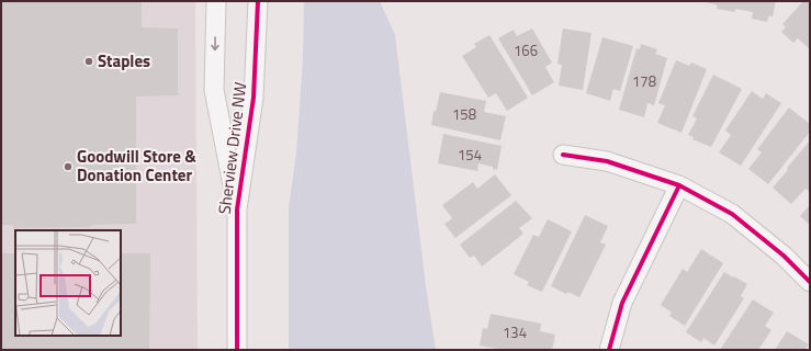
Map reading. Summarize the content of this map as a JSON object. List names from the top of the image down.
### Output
{
  "streets": {
    "street": ["Sherview Drive NW"]
  },
  "places": ["Staples", "Goodwill Store & Donation Center"],
  "house_numbers": [
    "166",
    "178",
    "158",
    "154",
    "134"
  ]
}
